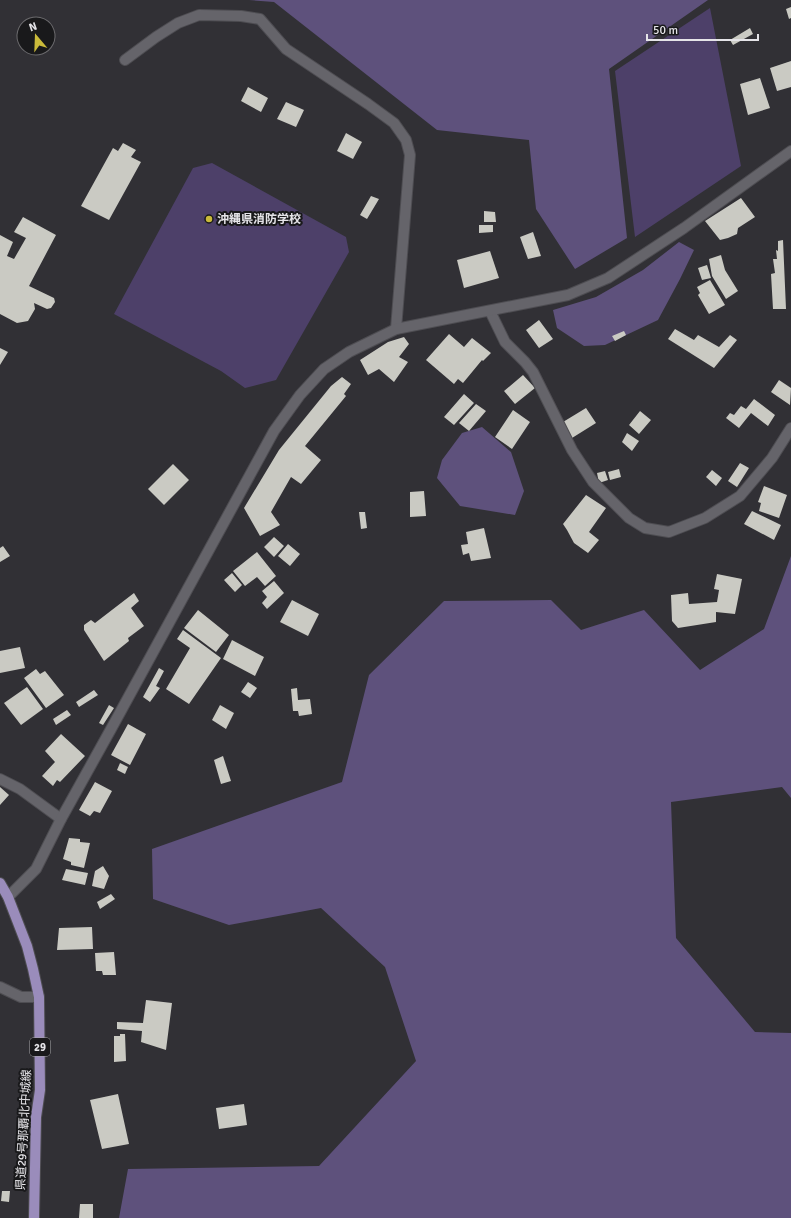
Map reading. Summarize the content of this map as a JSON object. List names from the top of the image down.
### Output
{
  "streets": {
    "main road": ["29", "県道29号那覇北中城線"]
  },
  "places": ["沖縄県消防学校"],
  "scale_bar": "50 m",
  "north": "top"
}
